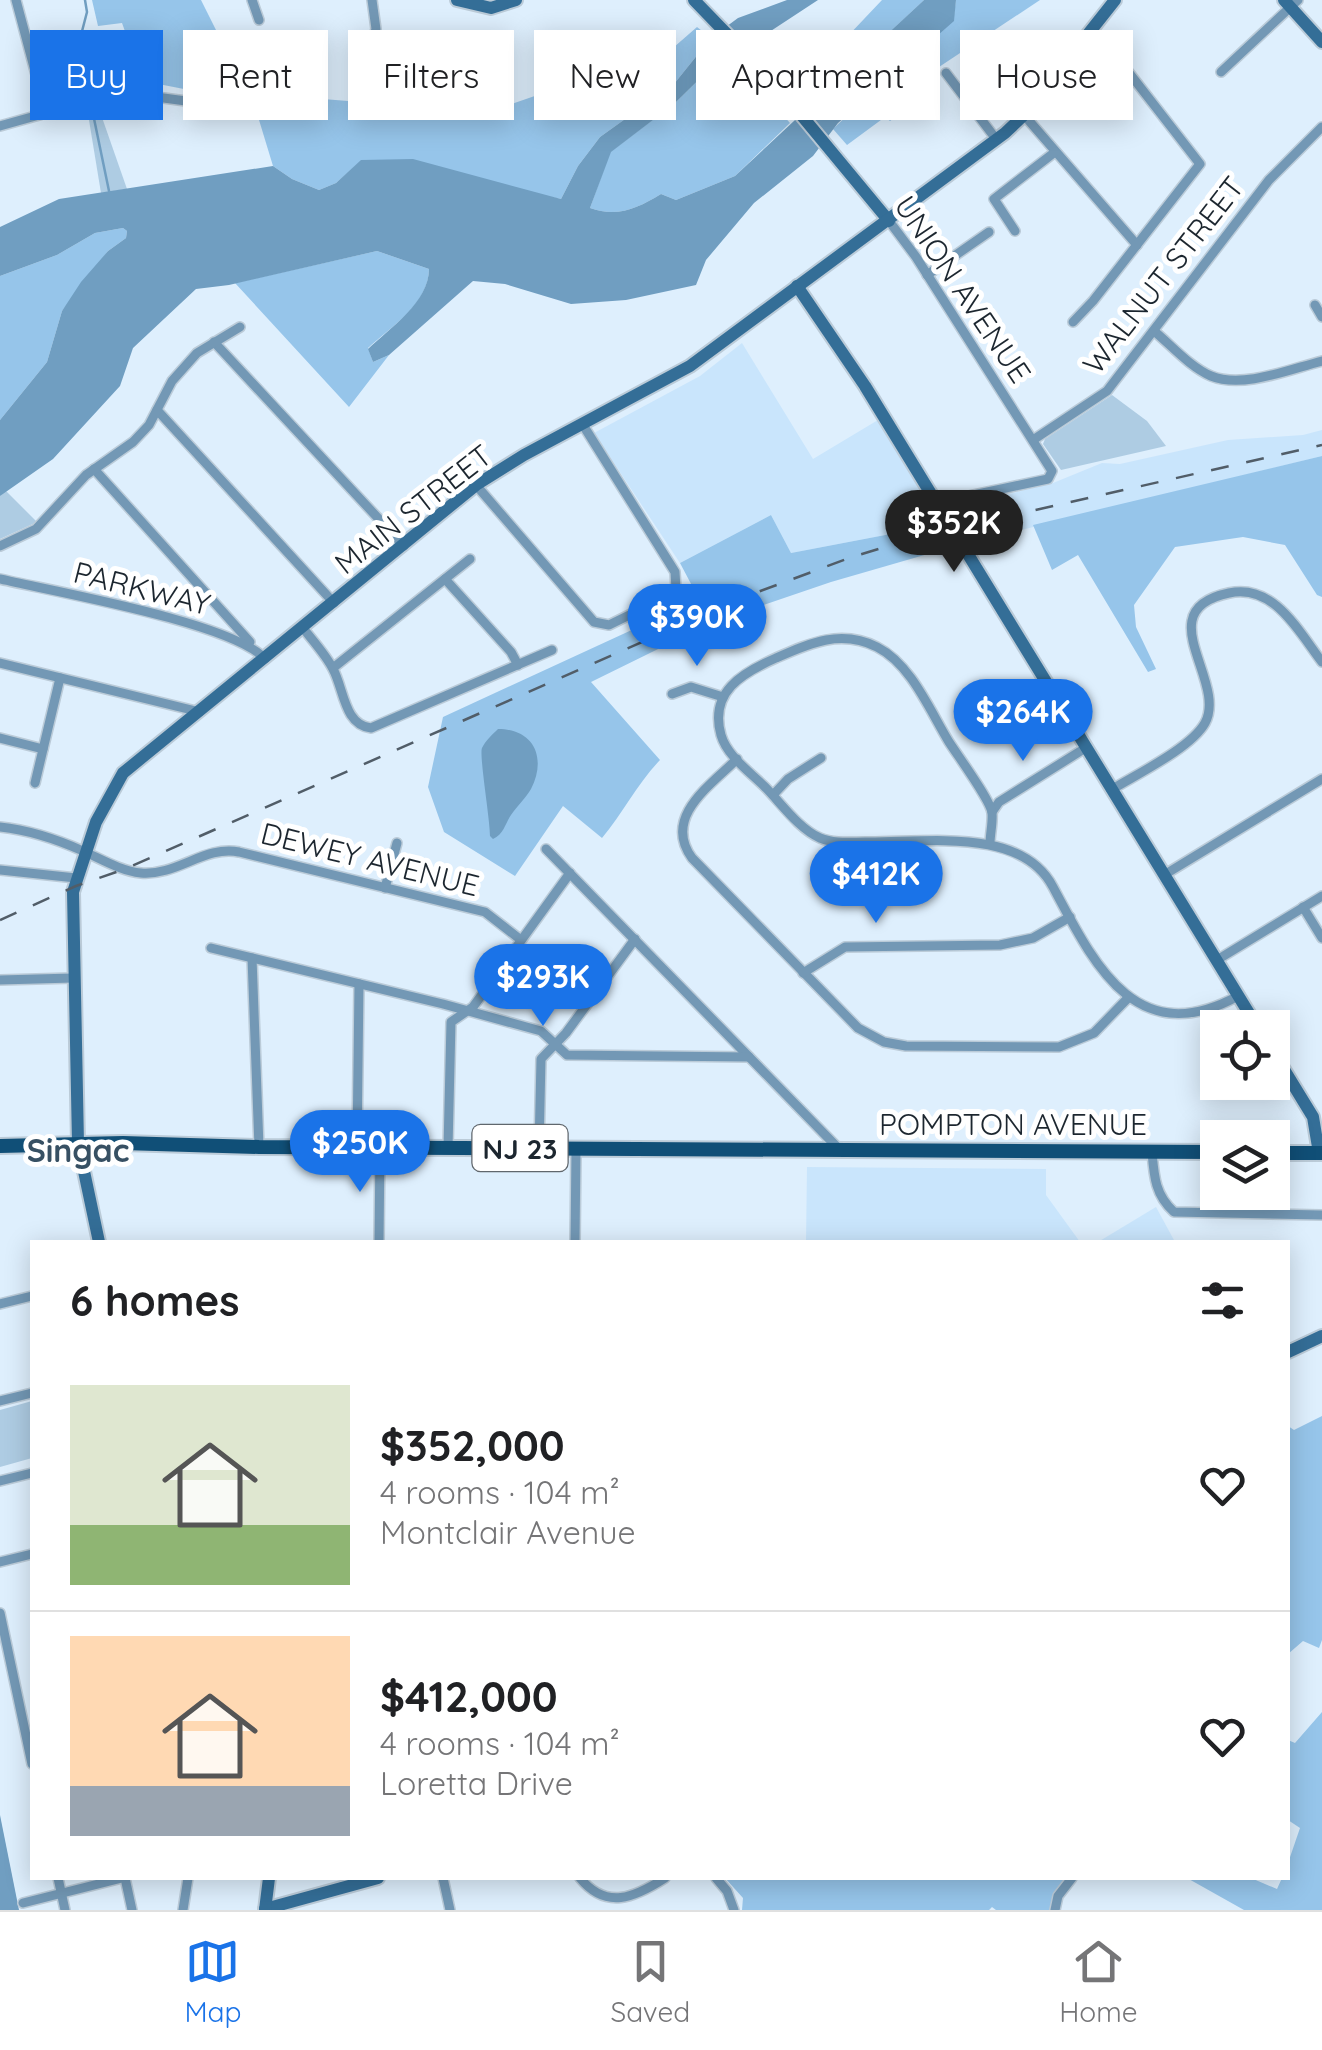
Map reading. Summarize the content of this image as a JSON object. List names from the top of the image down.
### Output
{
  "streets": {
    "main road": [
      "UNION AVENUE",
      "MAIN STREET",
      "POMPTON AVENUE",
      "NJ 23"
    ],
    "street": ["WALNUT STREET", "PARKWAY", "DEWEY AVENUE"]
  },
  "crossings": [
    ["WALNUT STREET", "UNION AVENUE"],
    ["UNION AVENUE", "MAIN STREET"],
    ["MAIN STREET", "PARKWAY"],
    ["MAIN STREET", "DEWEY AVENUE"],
    ["MAIN STREET", "NJ 23"],
    ["POMPTON AVENUE", "NJ 23"]
  ],
  "districts": ["Singac"],
  "page": {
    "chip": [
      "Buy",
      "Rent",
      "Filters",
      "New",
      "Apartment",
      "House"
    ],
    "price": [
      "$352K",
      "$390K",
      "$264K",
      "$412K",
      "$293K",
      "$250K"
    ],
    "heading": "6 homes",
    "list": [
      {
        "name": "$352,000",
        "note": "4 rooms · 104 m² · Montclair Avenue"
      },
      {
        "name": "$412,000",
        "note": "4 rooms · 104 m² · Loretta Drive"
      }
    ],
    "tabs": ["Map", "Saved", "Home"]
  }
}
